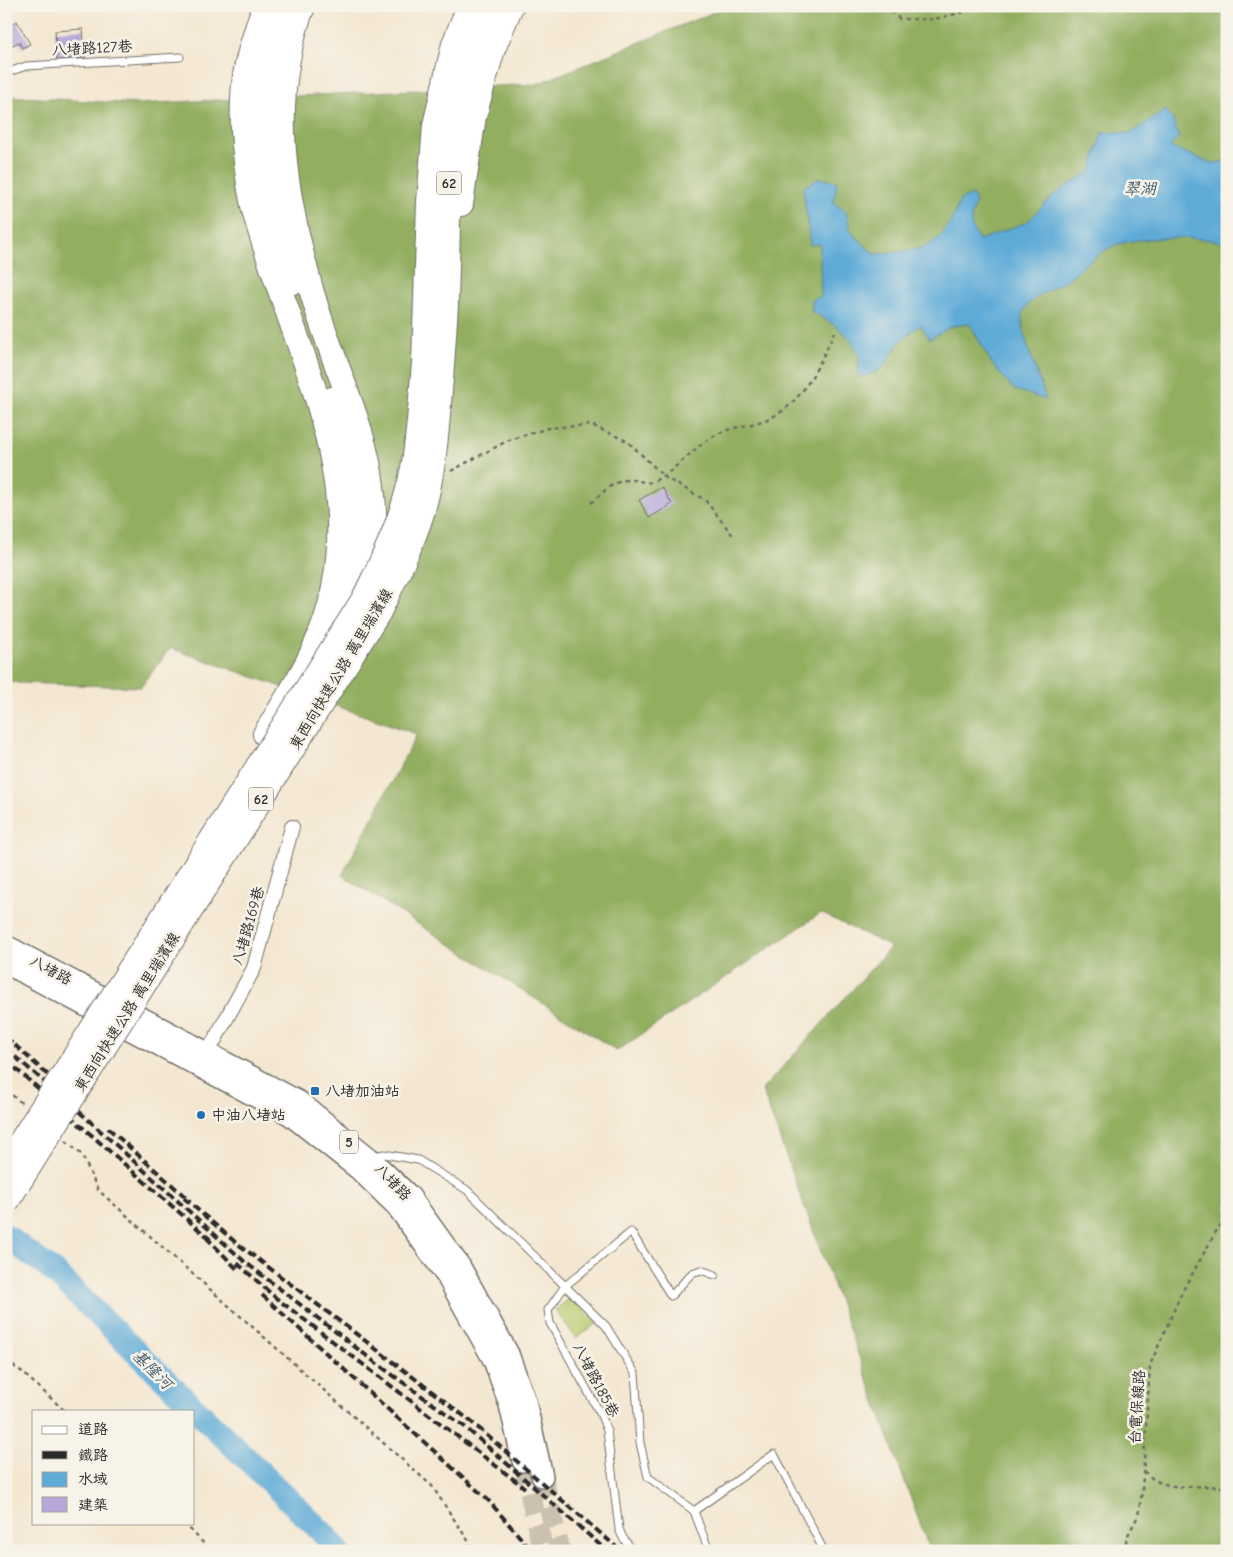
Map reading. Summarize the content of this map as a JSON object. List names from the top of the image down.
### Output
{
  "streets": {
    "highway": ["62", "東西向快速公路 萬里瑞濱線"],
    "main road": ["八堵路", "5"],
    "street": ["八堵路169巷"],
    "lane": ["八堵路127巷", "八堵路185巷"],
    "path": ["台電保線路"]
  },
  "crossings": [
    ["八堵路169巷", "八堵路"],
    ["八堵路", "八堵路185巷"]
  ],
  "water": ["翠湖", "基隆河"],
  "places": {
    "transit": ["八堵加油站"],
    "other": ["中油八堵站"]
  },
  "legend": [
    "道路",
    "鐵路",
    "水域",
    "建築"
  ]
}
